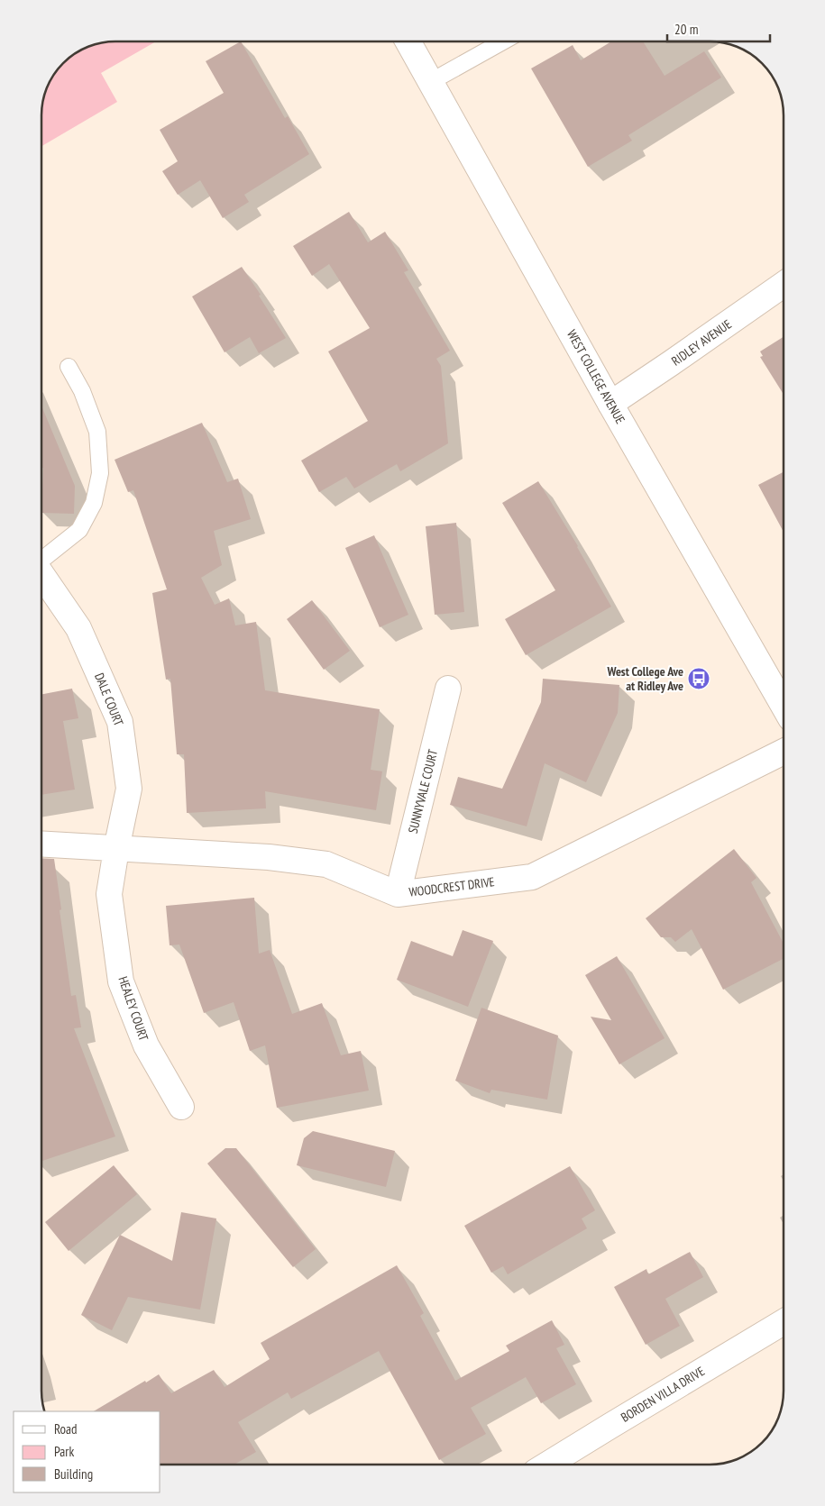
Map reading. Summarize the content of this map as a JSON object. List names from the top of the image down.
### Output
{
  "streets": {
    "street": [
      "RIDLEY AVENUE",
      "WEST COLLEGE AVENUE",
      "DALE COURT",
      "SUNNYVALE COURT",
      "WOODCREST DRIVE",
      "HEALEY COURT",
      "BORDEN VILLA DRIVE"
    ]
  },
  "crossings": [
    ["RIDLEY AVENUE", "WEST COLLEGE AVENUE"],
    ["DALE COURT", "WOODCREST DRIVE"],
    ["DALE COURT", "HEALEY COURT"],
    ["SUNNYVALE COURT", "WOODCREST DRIVE"],
    ["WOODCREST DRIVE", "HEALEY COURT"]
  ],
  "places": {
    "bus stop": ["West College Ave at Ridley Ave"]
  },
  "legend": ["Road", "Park", "Building"],
  "scale_bar": "20 m"
}
